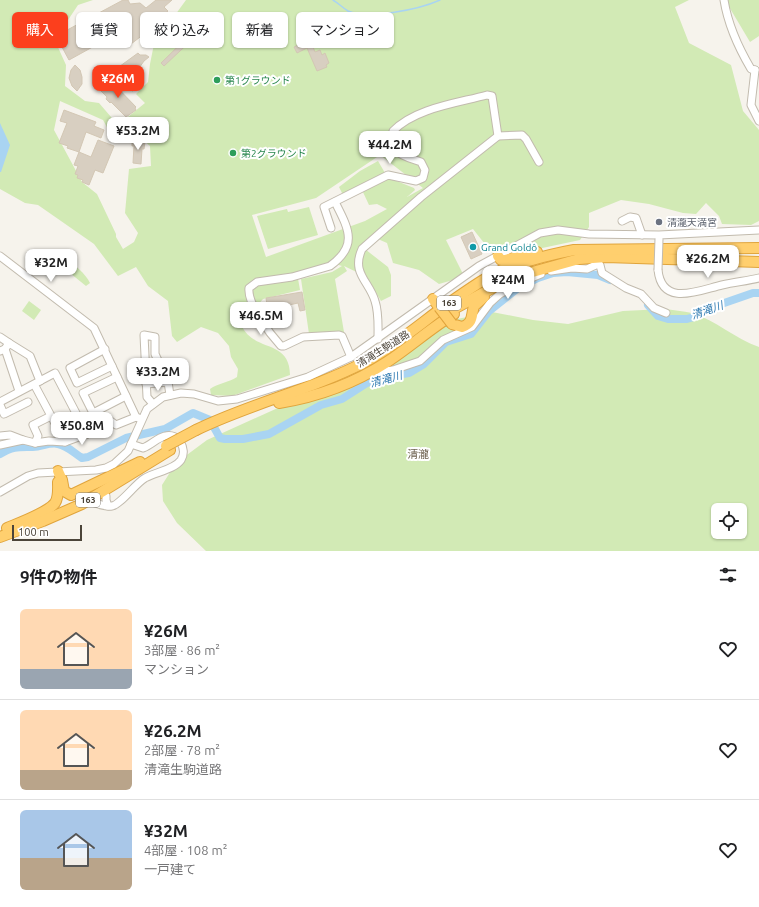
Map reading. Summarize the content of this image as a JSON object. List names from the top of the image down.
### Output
{
  "streets": {
    "highway": ["163", "清滝生駒道路"]
  },
  "crossings": [
    ["163", "清滝生駒道路"]
  ],
  "districts": ["清瀧"],
  "water": ["清滝川"],
  "places": [
    "第1グラウンド",
    "第2グラウンド",
    "清瀧天満宮",
    "Grand Goldô"
  ],
  "scale_bar": "100 m",
  "page": {
    "chip": [
      "購入",
      "賃貸",
      "絞り込み",
      "新着",
      "マンション"
    ],
    "price": [
      "¥26M",
      "¥53.2M",
      "¥44.2M",
      "¥26.2M",
      "¥32M",
      "¥24M",
      "¥46.5M",
      "¥33.2M",
      "¥50.8M"
    ],
    "scale": "100 m",
    "heading": "9件の物件",
    "list": [
      {
        "name": "¥26M",
        "note": "3部屋 · 86 m² · マンション"
      },
      {
        "name": "¥26.2M",
        "note": "2部屋 · 78 m² · 清滝生駒道路"
      },
      {
        "name": "¥32M",
        "note": "4部屋 · 108 m² · 一戸建て"
      }
    ]
  }
}
